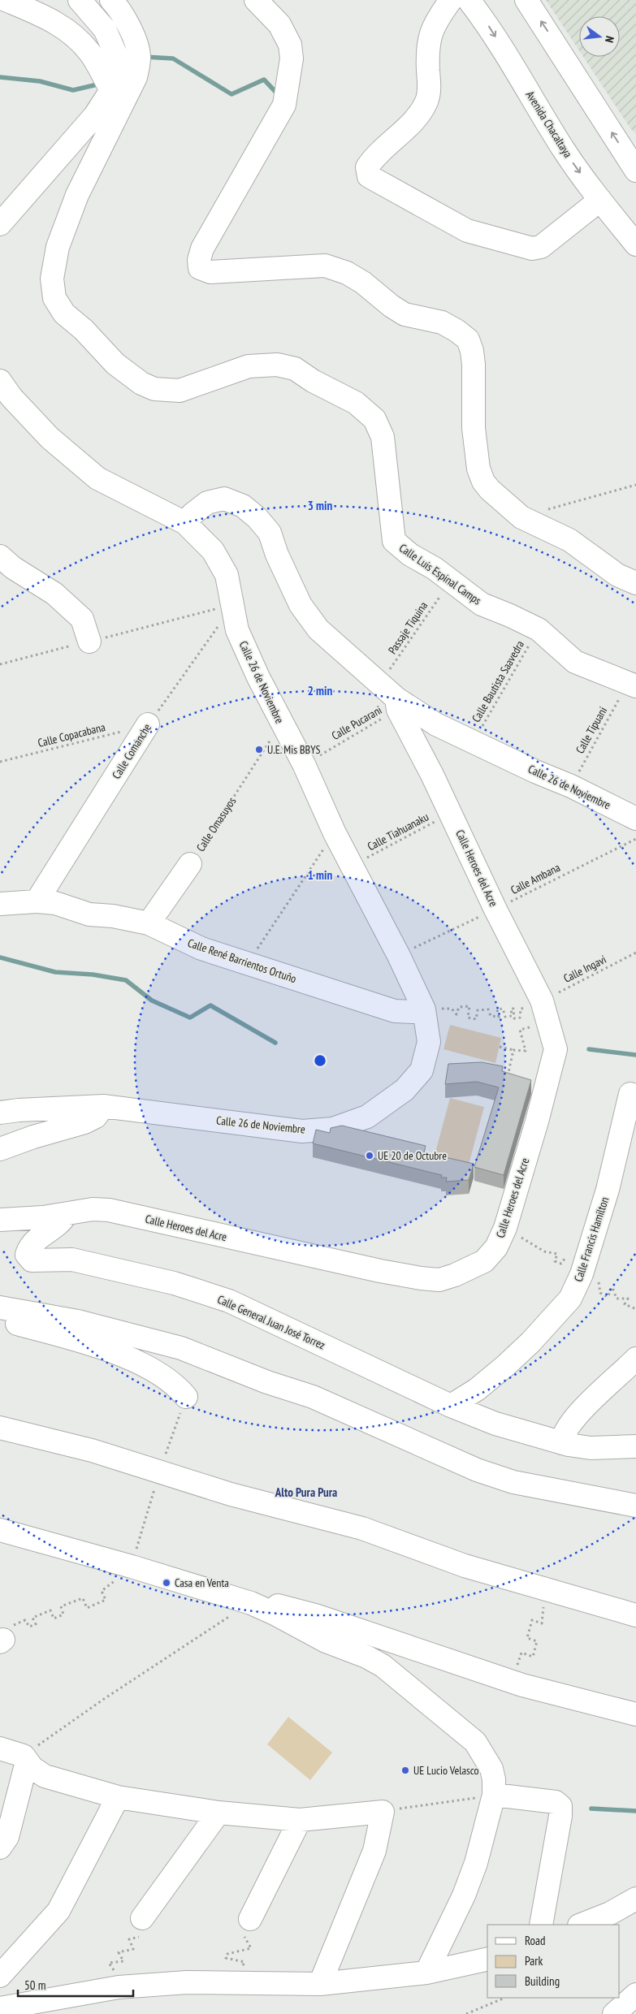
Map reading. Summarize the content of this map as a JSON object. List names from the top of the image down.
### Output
{
  "streets": {
    "street": [
      "Avenida Chacaltaya",
      "Calle Luis Espinal Camps",
      "Calle 26 de Noviembre",
      "Calle Comanche",
      "Calle Omasuyos",
      "Calle Heroes del Acre",
      "Calle René Barrientos Ortuño",
      "Calle Francis Hamilton",
      "Calle General Juan José Torrez"
    ],
    "path": [
      "Passaje Tiquina",
      "Calle Bautista Saavedra",
      "Calle Pucarani",
      "Calle Tipuani",
      "Calle Copacabana",
      "Calle Tiahuanaku",
      "Calle Ambana",
      "Calle Ingavi"
    ]
  },
  "crossings": [
    ["Calle Luis Espinal Camps", "Passaje Tiquina"],
    ["Calle Luis Espinal Camps", "Calle Bautista Saavedra"],
    ["Calle Luis Espinal Camps", "Calle Tipuani"],
    ["Passaje Tiquina", "Calle 26 de Noviembre"],
    ["Passaje Tiquina", "Calle Pucarani"],
    ["Passaje Tiquina", "Calle Heroes del Acre"],
    ["Calle Bautista Saavedra", "Calle 26 de Noviembre"],
    ["Calle 26 de Noviembre", "Calle Pucarani"],
    ["Calle 26 de Noviembre", "Calle Tipuani"],
    ["Calle 26 de Noviembre", "Calle Comanche"],
    ["Calle 26 de Noviembre", "Calle Omasuyos"],
    ["Calle 26 de Noviembre", "Calle Tiahuanaku"],
    ["Calle 26 de Noviembre", "Calle Heroes del Acre"],
    ["Calle 26 de Noviembre", "Calle Ambana"],
    ["Calle 26 de Noviembre", "Calle René Barrientos Ortuño"],
    ["Calle 26 de Noviembre", "Calle Ingavi"],
    ["Calle Pucarani", "Calle Heroes del Acre"],
    ["Calle Copacabana", "Calle Comanche"],
    ["Calle Comanche", "Calle René Barrientos Ortuño"],
    ["Calle Omasuyos", "Calle René Barrientos Ortuño"],
    ["Calle Tiahuanaku", "Calle Heroes del Acre"],
    ["Calle Heroes del Acre", "Calle Ambana"],
    ["Calle Heroes del Acre", "Calle Ingavi"],
    ["Calle Heroes del Acre", "Calle General Juan José Torrez"],
    ["Calle René Barrientos Ortuño", "Calle Ingavi"],
    ["Calle Francis Hamilton", "Calle General Juan José Torrez"]
  ],
  "districts": ["Alto Pura Pura"],
  "places": [
    "U.E. Mis BBYS",
    "UE 20 de Octubre",
    "Casa en Venta",
    "UE Lucio Velasco"
  ],
  "legend": ["Road", "Park", "Building"],
  "scale_bar": "50 m",
  "north": "right",
  "rings": ["3 min", "2 min", "1 min"]
}
